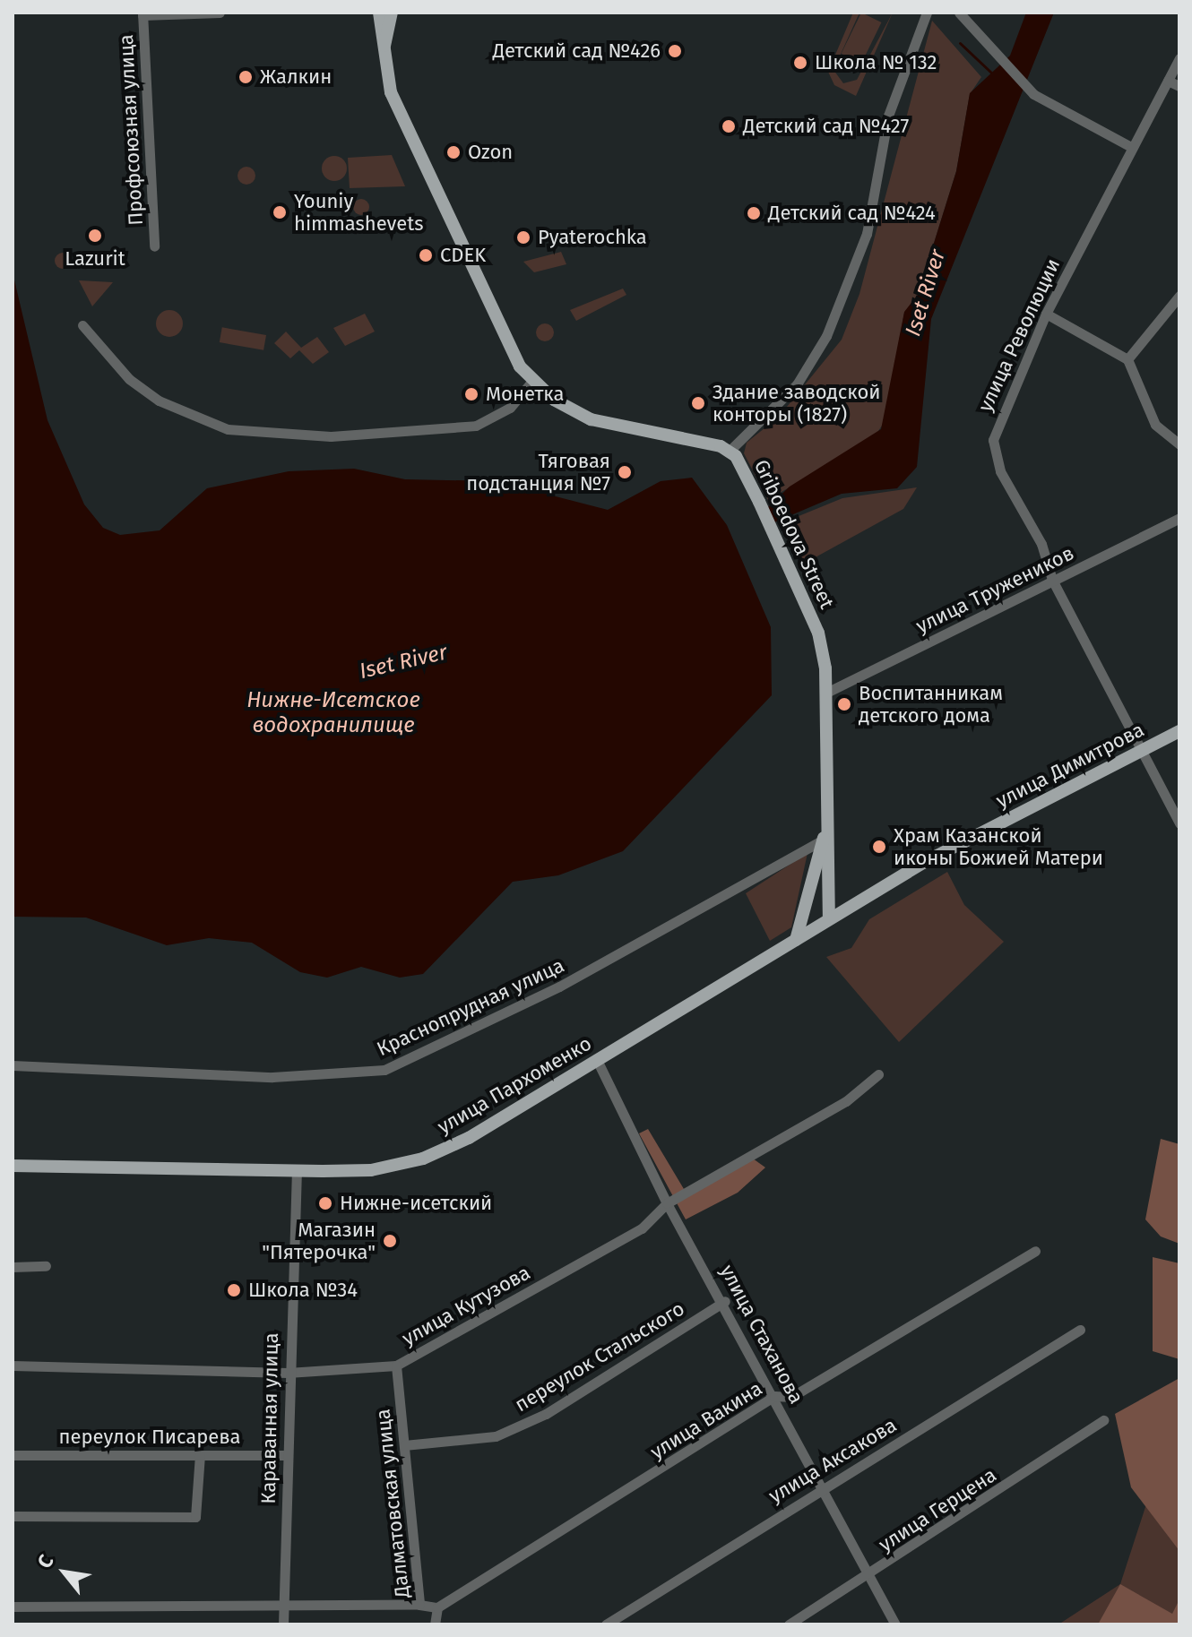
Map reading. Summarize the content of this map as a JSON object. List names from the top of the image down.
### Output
{
  "streets": {
    "main road": ["Griboedova Street", "улица Димитрова", "улица Пархоменко"],
    "street": [
      "Профсоюзная улица",
      "улица Революции",
      "улица Тружеников",
      "Краснопрудная улица",
      "улица Кутузова",
      "улица Стаханова",
      "переулок Стальского",
      "Караванная улица",
      "улица Вакина",
      "переулок Писарева",
      "улица Аксакова",
      "Далматовская улица",
      "улица Герцена"
    ]
  },
  "crossings": [
    ["улица Революции", "улица Тружеников"],
    ["улица Революции", "улица Димитрова"],
    ["Griboedova Street", "улица Тружеников"],
    ["Griboedova Street", "улица Димитрова"],
    ["Griboedova Street", "Краснопрудная улица"],
    ["Griboedova Street", "улица Пархоменко"],
    ["улица Димитрова", "улица Пархоменко"],
    ["улица Пархоменко", "улица Стаханова"],
    ["улица Пархоменко", "Караванная улица"],
    ["улица Кутузова", "улица Стаханова"],
    ["улица Кутузова", "Караванная улица"],
    ["улица Кутузова", "Далматовская улица"],
    ["улица Стаханова", "переулок Стальского"],
    ["улица Стаханова", "улица Вакина"],
    ["улица Стаханова", "улица Аксакова"],
    ["улица Стаханова", "улица Герцена"],
    ["переулок Стальского", "Далматовская улица"],
    ["Караванная улица", "переулок Писарева"],
    ["улица Вакина", "Далматовская улица"]
  ],
  "water": ["Iset River", "Нижне-Исетское водохранилище"],
  "places": [
    "Детский сад №426",
    "Школа № 132",
    "Жалкин",
    "Детский сад №427",
    "Ozon",
    "Youniy himmashevets",
    "Детский сад №424",
    "Lazurit",
    "Pyaterochka",
    "CDEK",
    "Монетка",
    "Здание заводской конторы (1827)",
    "Тяговая подстанция №7",
    "Воспитанникам детского дома",
    "Храм Казанской иконы Божией Матери",
    "Нижне-исетский",
    "Магазин \"Пятерочка\"",
    "Школа №34"
  ],
  "north": "top left"
}
